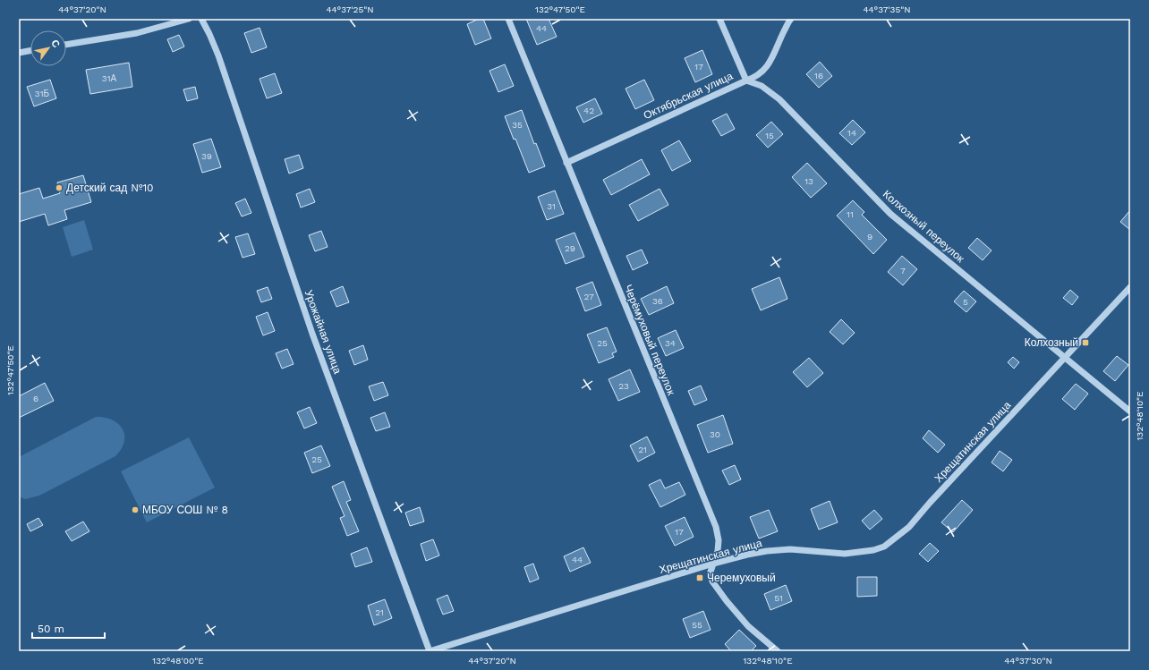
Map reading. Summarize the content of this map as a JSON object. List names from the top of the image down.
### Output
{
  "streets": {
    "street": [
      "Октябрьская улица",
      "Колхозный переулок",
      "Урожайная улица",
      "Черёмуховый переулок",
      "Хрещатинская улица"
    ]
  },
  "crossings": [
    ["Октябрьская улица", "Колхозный переулок"],
    ["Октябрьская улица", "Черёмуховый переулок"],
    ["Колхозный переулок", "Хрещатинская улица"],
    ["Урожайная улица", "Хрещатинская улица"],
    ["Черёмуховый переулок", "Хрещатинская улица"]
  ],
  "places": {
    "other": ["Детский сад №10", "МБОУ СОШ № 8"],
    "transit": ["Колхозный", "Черемуховый"]
  },
  "house_numbers": [
    "44",
    "17",
    "16",
    "31А",
    "31Б",
    "42",
    "35",
    "14",
    "15",
    "39",
    "13",
    "31",
    "11",
    "9",
    "29",
    "7",
    "27",
    "36",
    "5",
    "25",
    "34",
    "23",
    "6",
    "30",
    "21",
    "25",
    "17",
    "44",
    "51",
    "21",
    "55"
  ],
  "scale_bar": "50 m",
  "north": "top right",
  "coordinates": [
    "44°37'20\"N",
    "44°37'25\"N",
    "132°47'50\"E",
    "44°37'35\"N",
    "132°48'10\"E",
    "132°48'00\"E",
    "44°37'30\"N"
  ]
}
